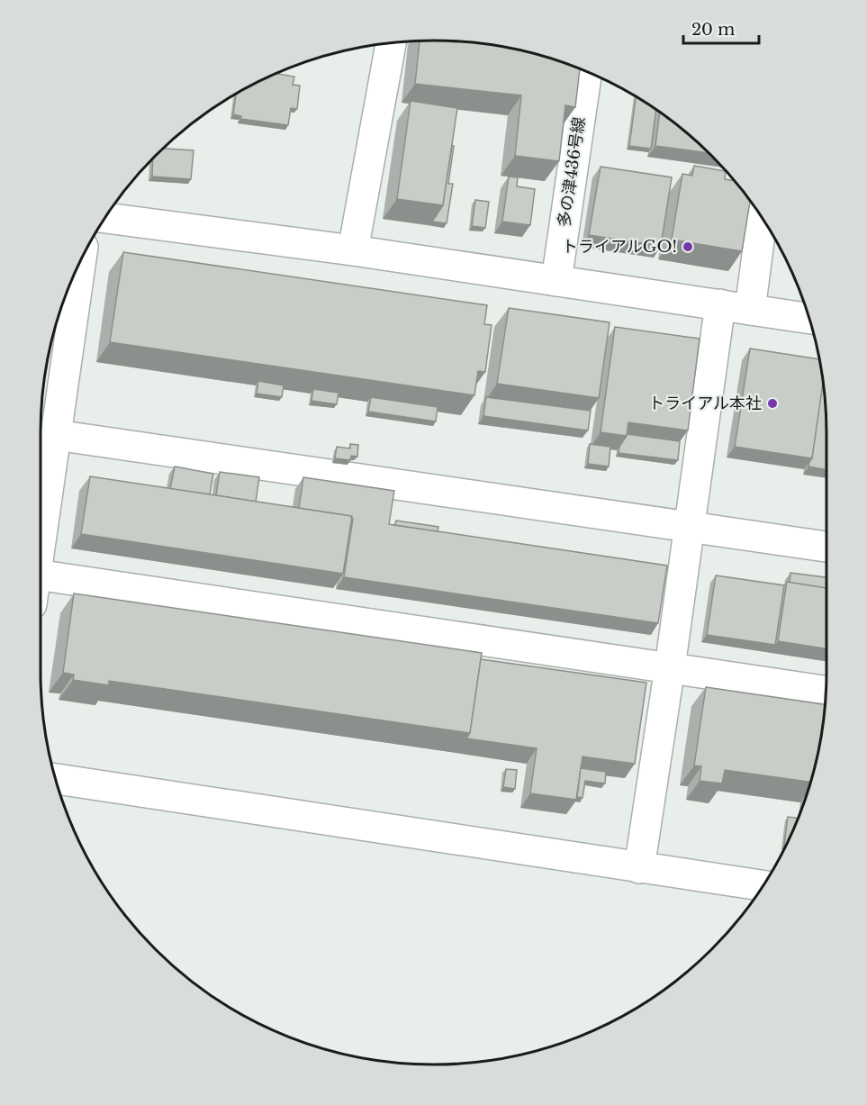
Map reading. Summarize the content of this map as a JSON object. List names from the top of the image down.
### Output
{
  "streets": {
    "street": ["多の津436号線"]
  },
  "places": ["トライアルGO!", "トライアル本社"],
  "scale_bar": "20 m"
}
